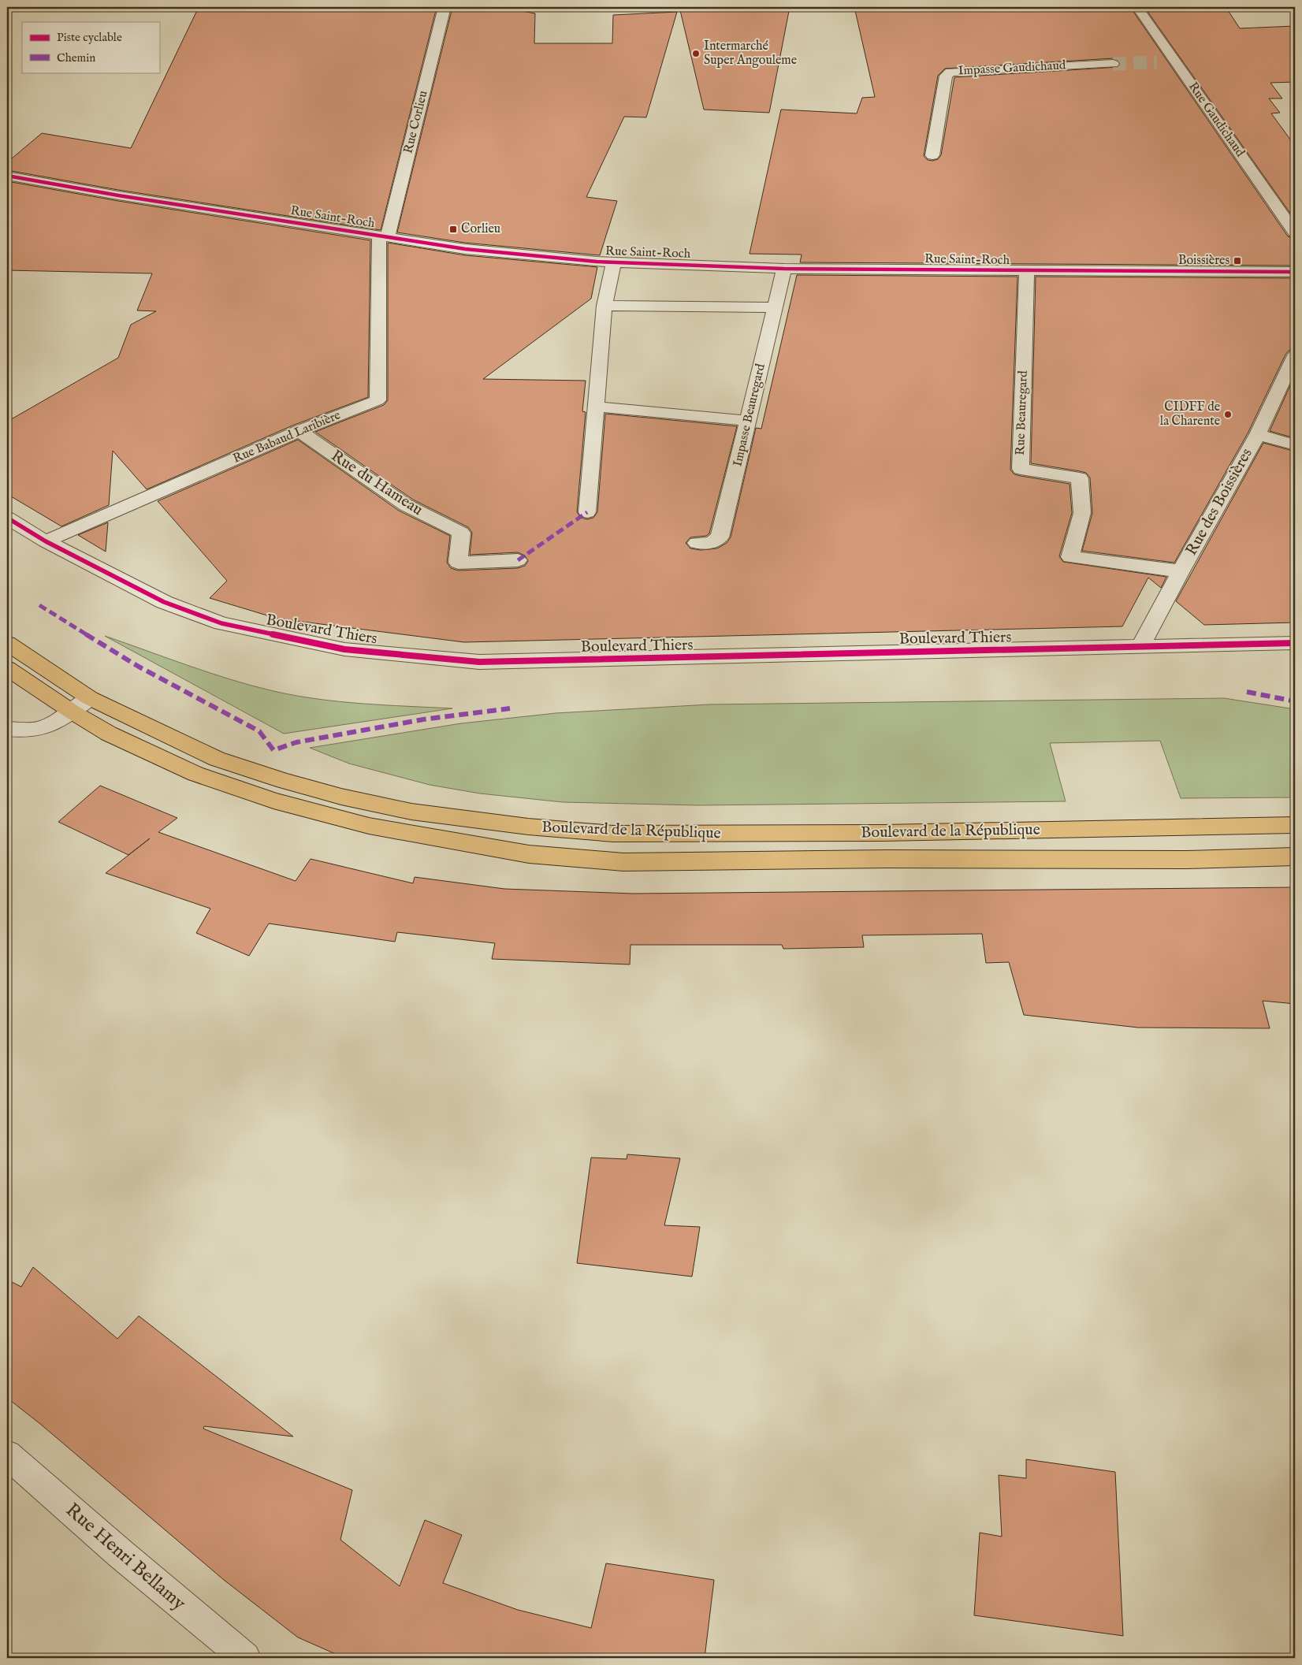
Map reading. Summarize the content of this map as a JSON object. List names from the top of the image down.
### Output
{
  "streets": {
    "main road": ["Boulevard de la République"],
    "street": [
      "Impasse Gaudichaud",
      "Rue Gaudichaud",
      "Rue Corlieu",
      "Rue Saint-Roch",
      "Rue Beauregard",
      "Impasse Beauregard",
      "Rue Babaud Laribière",
      "Rue du Hameau",
      "Rue des Boissières",
      "Boulevard Thiers",
      "Rue Henri Bellamy"
    ]
  },
  "crossings": [
    ["Rue Corlieu", "Rue Saint-Roch"],
    ["Rue Corlieu", "Rue Babaud Laribière"],
    ["Rue Saint-Roch", "Rue Beauregard"],
    ["Rue Saint-Roch", "Impasse Beauregard"],
    ["Rue Saint-Roch", "Rue Babaud Laribière"],
    ["Rue Beauregard", "Rue des Boissières"],
    ["Rue Babaud Laribière", "Rue du Hameau"],
    ["Rue Babaud Laribière", "Boulevard Thiers"],
    ["Rue des Boissières", "Boulevard Thiers"]
  ],
  "places": {
    "other": ["Intermarché Super Angouleme", "CIDFF de la Charente"],
    "transit": ["Corlieu", "Boissières"]
  },
  "legend": ["Piste cyclable", "Chemin"]
}
